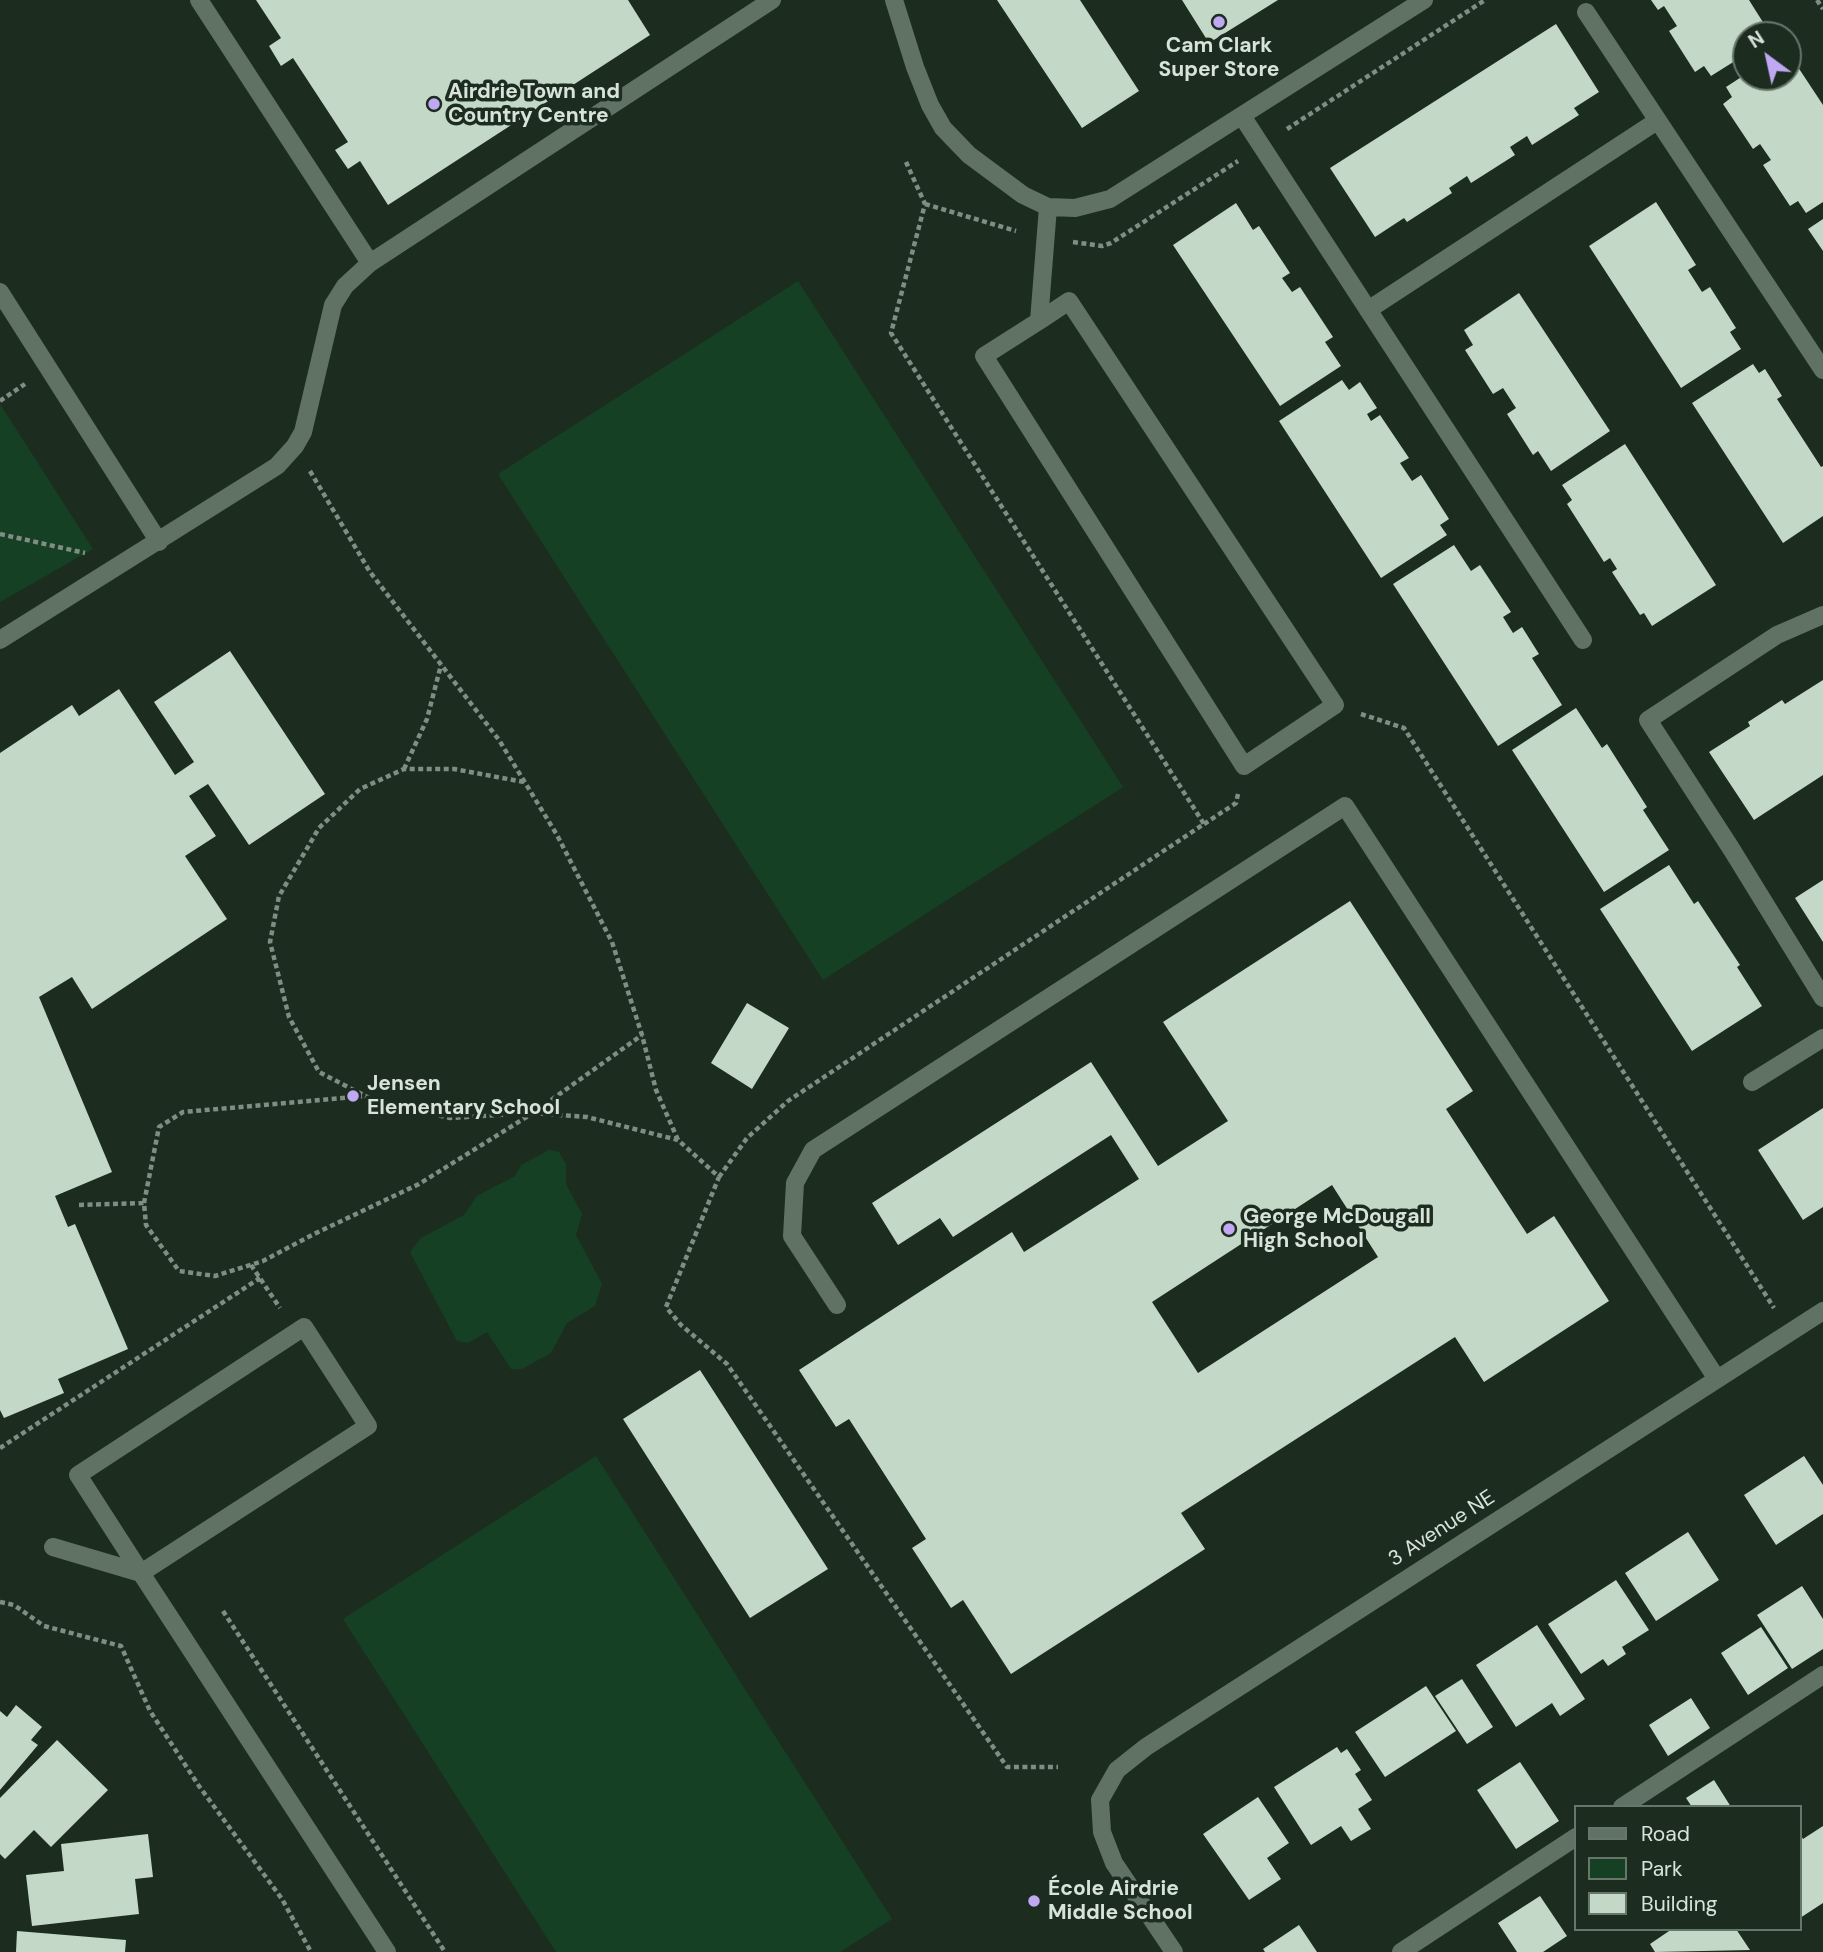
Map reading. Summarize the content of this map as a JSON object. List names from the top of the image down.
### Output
{
  "streets": {
    "street": ["3 Avenue NE"]
  },
  "places": [
    "Cam Clark Super Store",
    "Airdrie Town and Country Centre",
    "Jensen Elementary School",
    "George McDougall High School",
    "École Airdrie Middle School"
  ],
  "legend": ["Road", "Park", "Building"],
  "north": "top left"
}
